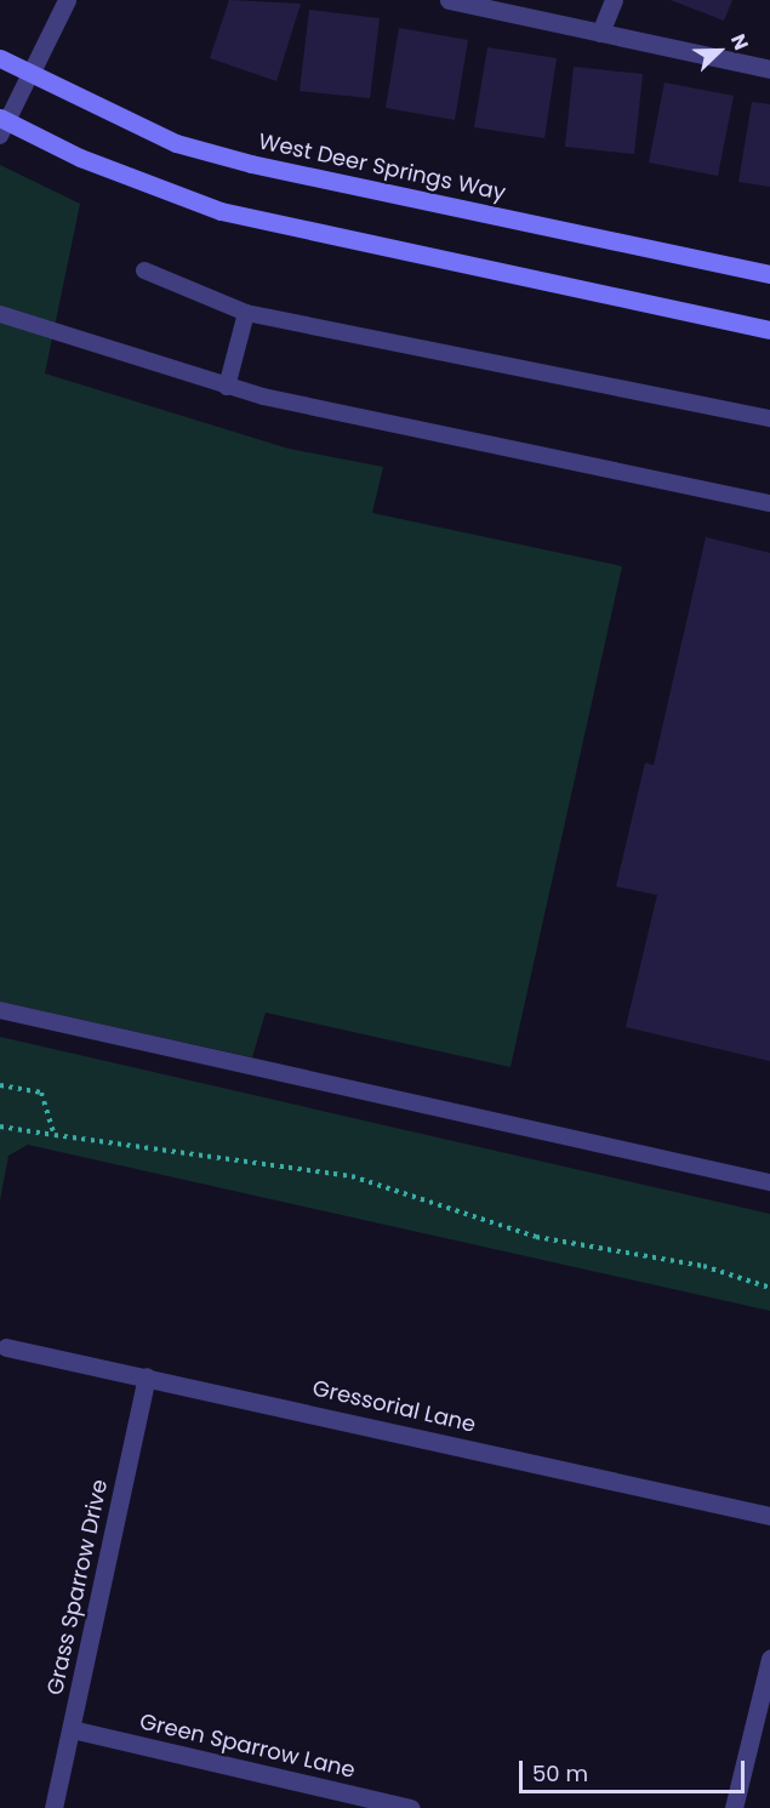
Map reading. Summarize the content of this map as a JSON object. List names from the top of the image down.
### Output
{
  "streets": {
    "main road": ["West Deer Springs Way"],
    "street": ["Gressorial Lane", "Grass Sparrow Drive", "Green Sparrow Lane"]
  },
  "crossings": [
    ["Gressorial Lane", "Grass Sparrow Drive"],
    ["Grass Sparrow Drive", "Green Sparrow Lane"]
  ],
  "scale_bar": "50 m",
  "north": "top right"
}
